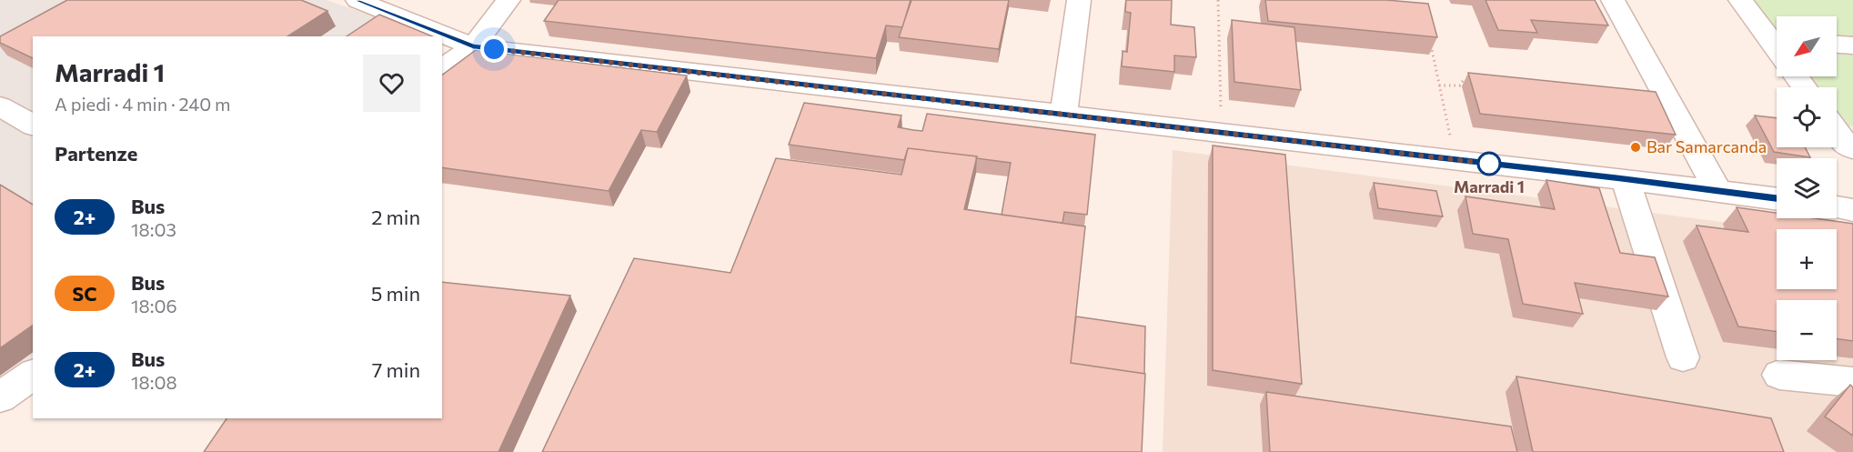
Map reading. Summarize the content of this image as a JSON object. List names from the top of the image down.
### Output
{
  "places": ["Bar Samarcanda", "Marradi 1"],
  "lines": ["bus line 2+"],
  "north": "bottom left",
  "page": {
    "map_buttons": ["+", "−"],
    "heading": [
      ["Marradi 1", "A piedi · 4 min · 240 m"],
      "Partenze"
    ],
    "list": [
      {
        "mark": "2+",
        "name": "Bus",
        "note": "18:03",
        "value": "2 min"
      },
      {
        "mark": "SC",
        "name": "Bus",
        "note": "18:06",
        "value": "5 min"
      },
      {
        "mark": "2+",
        "name": "Bus",
        "note": "18:08",
        "value": "7 min"
      }
    ]
  }
}
